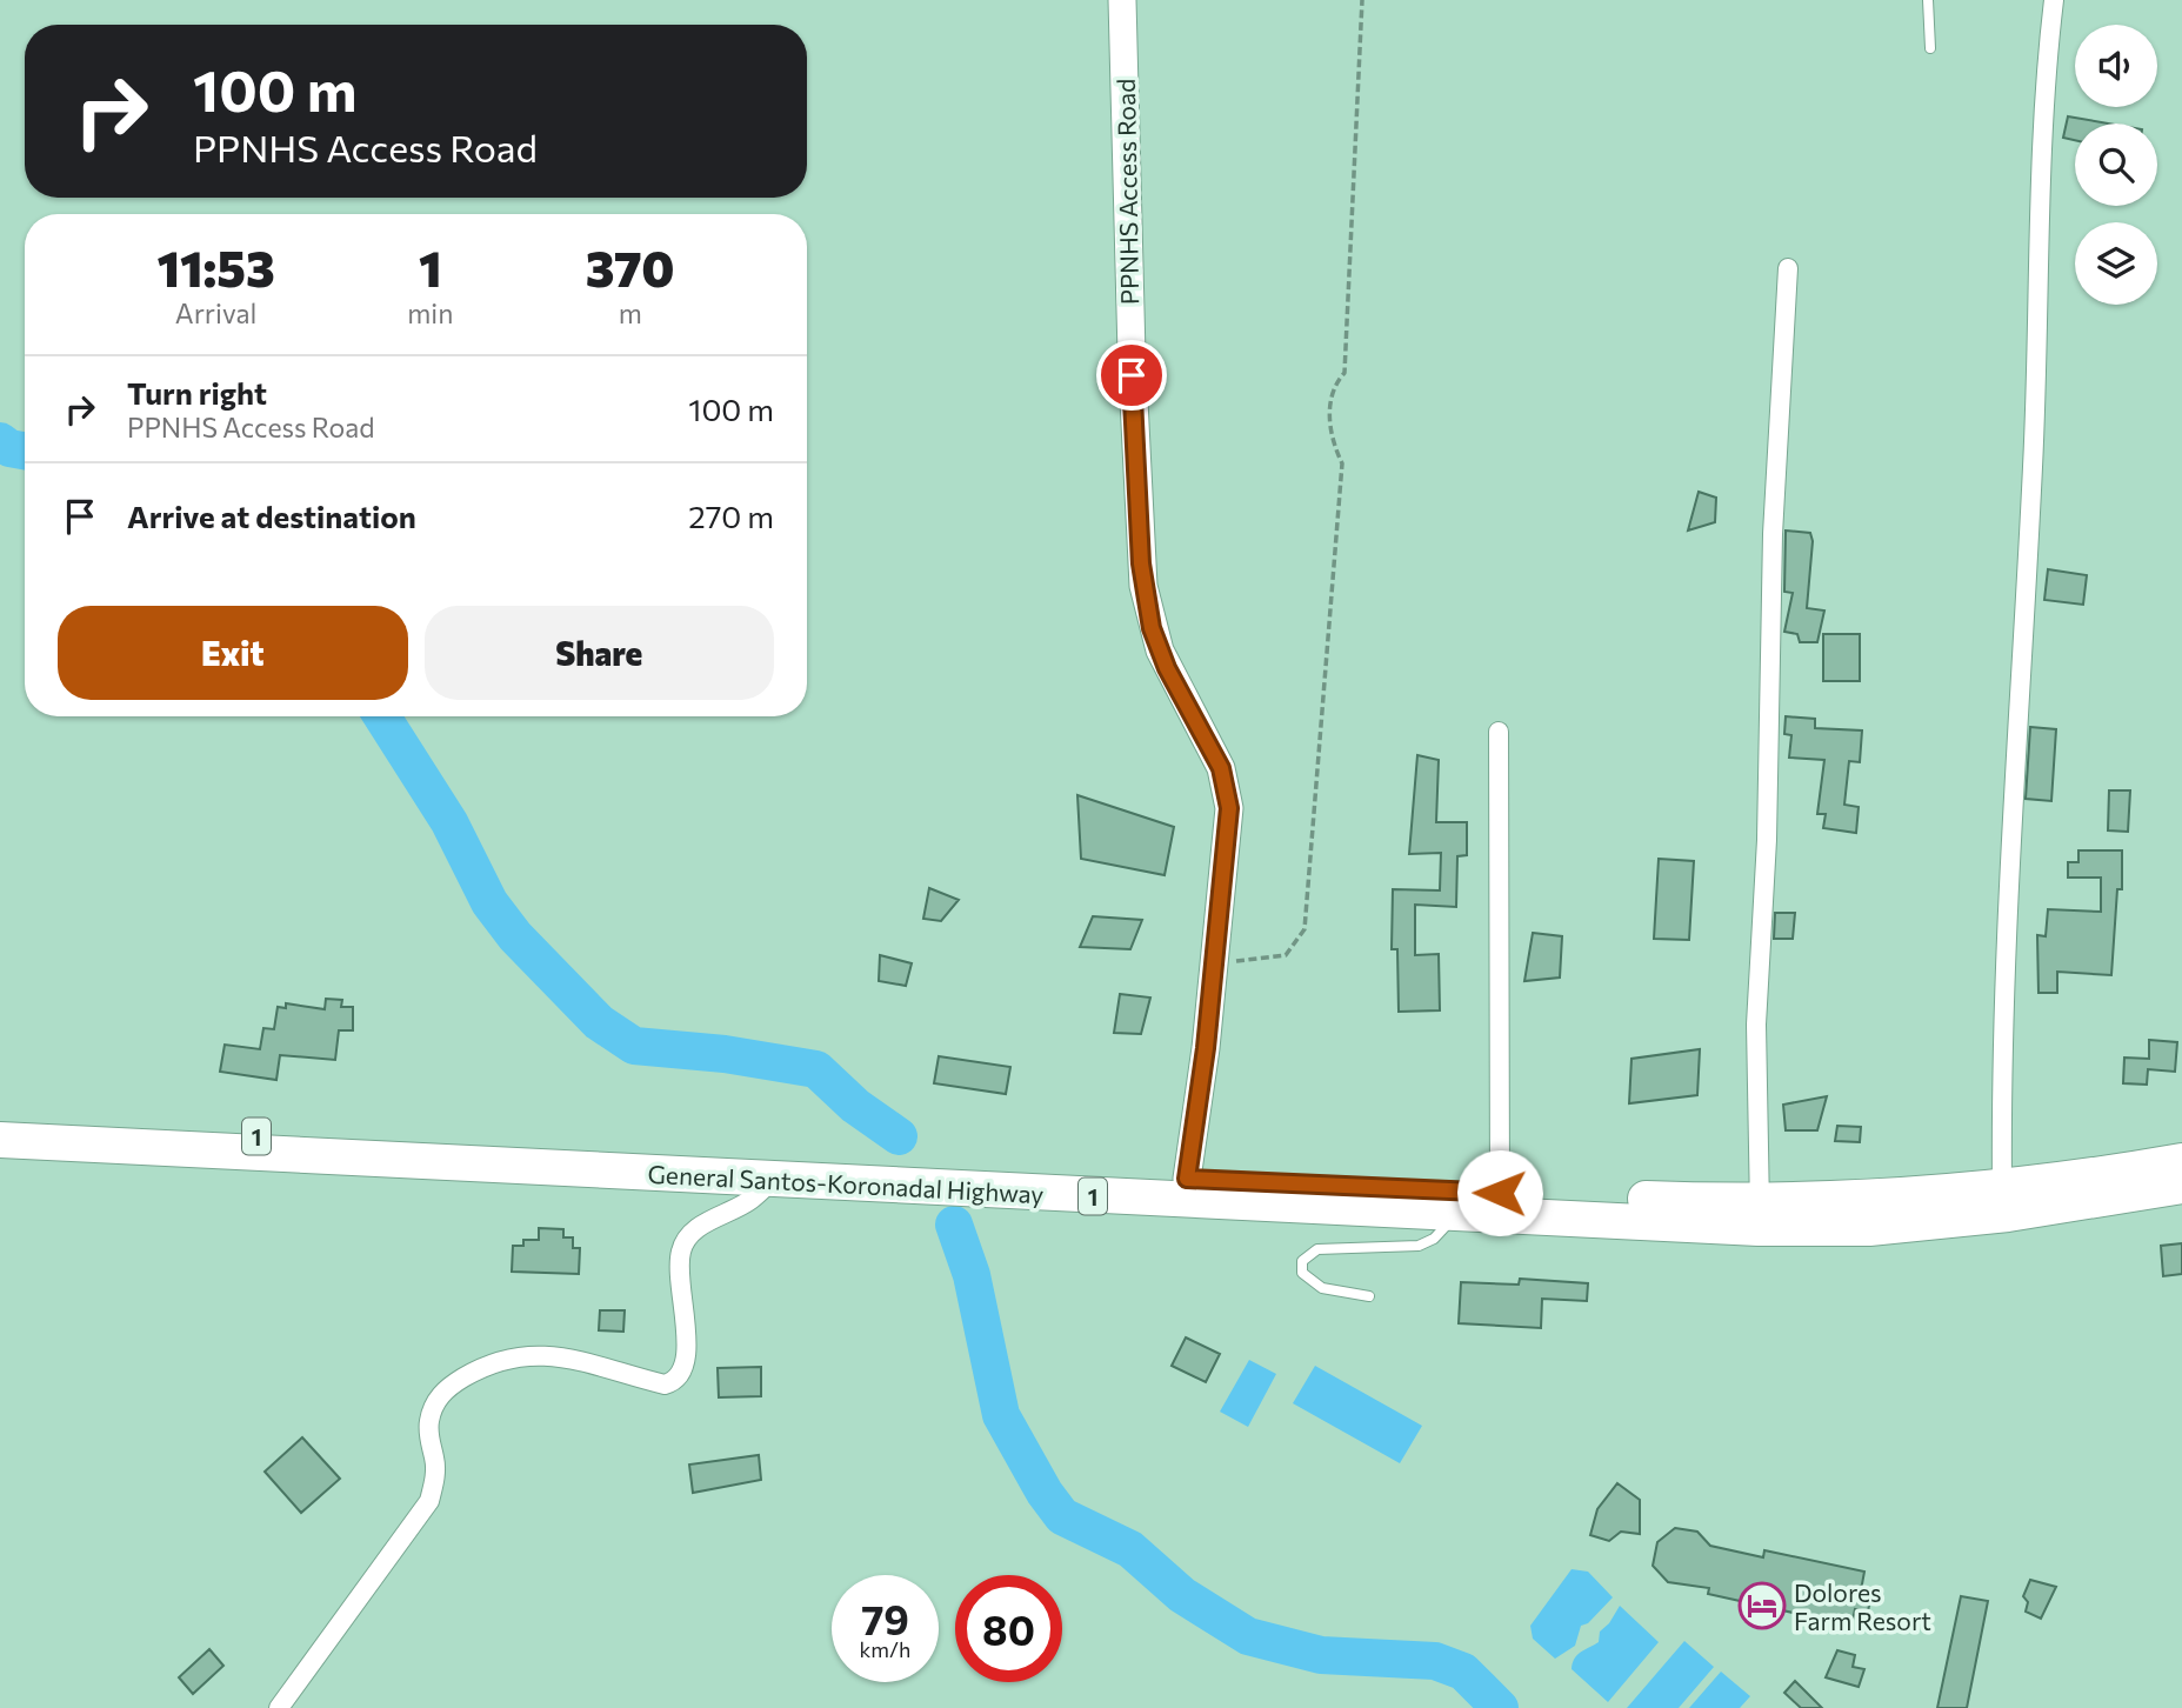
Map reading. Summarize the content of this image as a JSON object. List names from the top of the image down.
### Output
{
  "streets": {
    "highway": ["1", "General Santos-Koronadal Highway"],
    "street": ["PPNHS Access Road"]
  },
  "crossings": [
    ["PPNHS Access Road", "General Santos-Koronadal Highway"]
  ],
  "places": {
    "hotel": ["Dolores Farm Resort"]
  },
  "page": {
    "turn": ["100 m", "PPNHS Access Road"],
    "eta": [
      "11:53",
      "Arrival",
      "1",
      "min",
      "370",
      "m"
    ],
    "list": [
      {
        "name": "Turn right",
        "note": "PPNHS Access Road",
        "value": "100 m"
      },
      {
        "name": "Arrive at destination",
        "value": "270 m"
      }
    ],
    "buttons": ["Exit", "Share"],
    "speed": "79 km/h",
    "limit": "80"
  }
}
